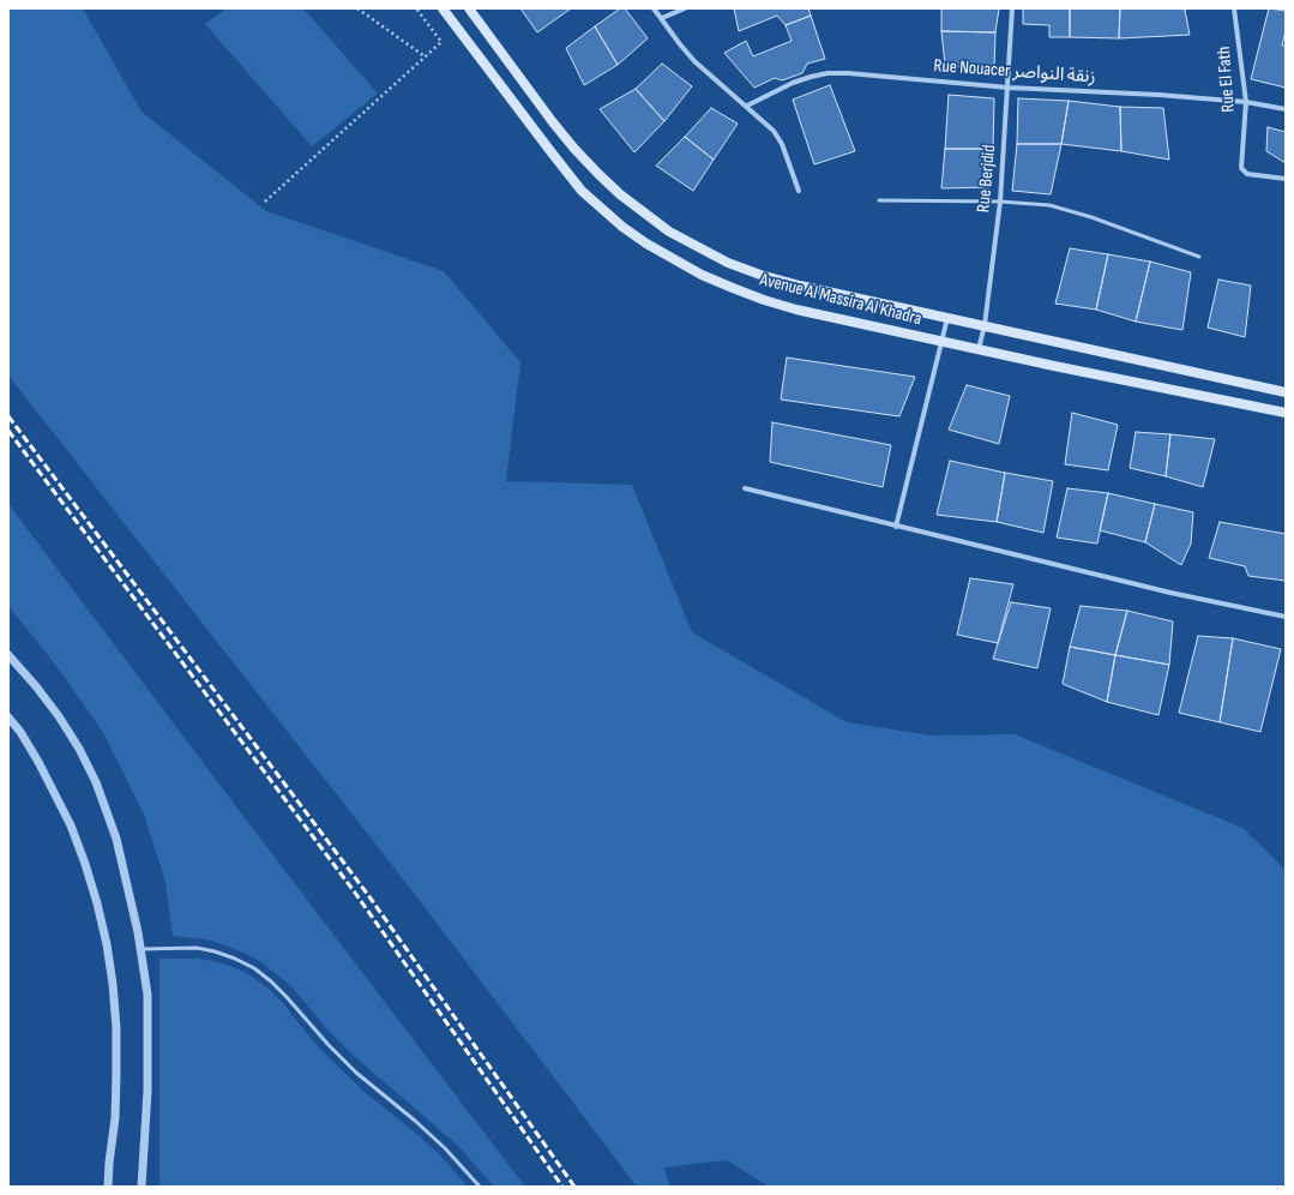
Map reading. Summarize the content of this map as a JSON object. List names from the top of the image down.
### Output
{
  "streets": {
    "main road": ["Avenue Al Massira Al Khadra"],
    "street": ["Rue Nouacer زنقة النواصر", "Rue El Fath", "Rue Berjdid"]
  },
  "crossings": [
    ["Rue Nouacer زنقة النواصر", "Rue El Fath"],
    ["Rue Nouacer زنقة النواصر", "Rue Berjdid"],
    ["Rue Berjdid", "Avenue Al Massira Al Khadra"]
  ]
}
